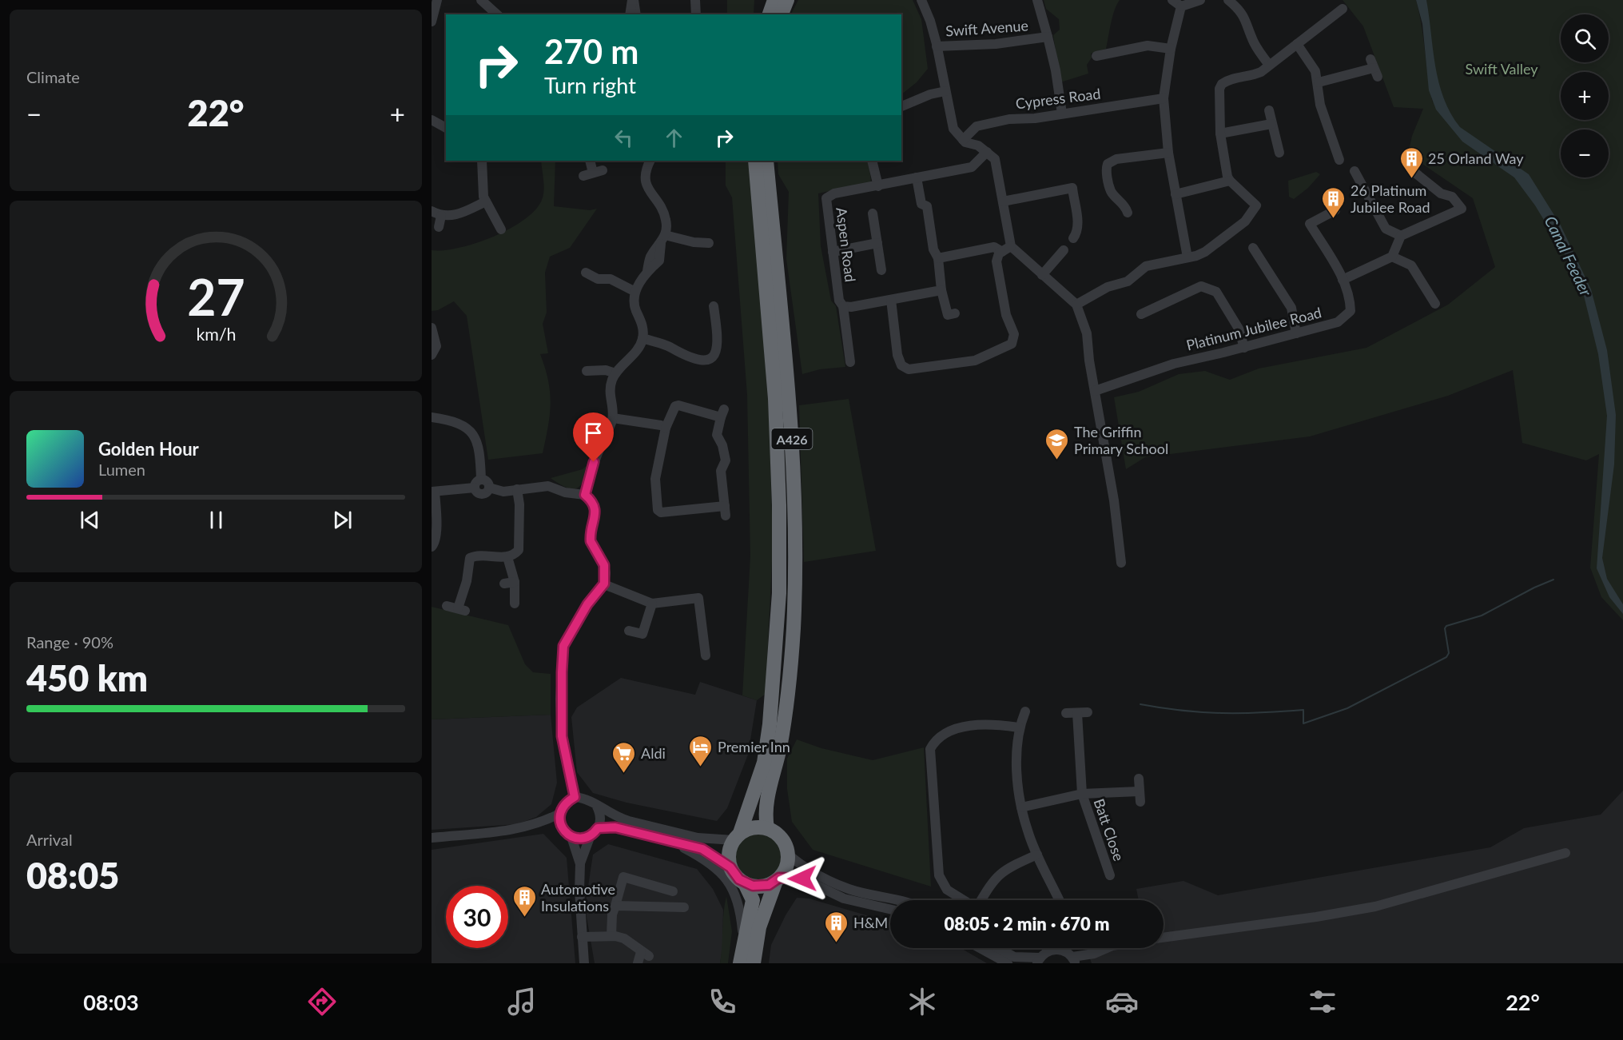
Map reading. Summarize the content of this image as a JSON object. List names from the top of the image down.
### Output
{
  "streets": {
    "highway": ["A426"],
    "street": [
      "Swift Avenue",
      "Cypress Road",
      "Aspen Road",
      "Platinum Jubilee Road",
      "Batt Close"
    ]
  },
  "crossings": [
    ["Swift Avenue", "Cypress Road"]
  ],
  "water": ["Canal Feeder"],
  "parks": ["Swift Valley"],
  "places": {
    "building": [
      "25 Orland Way",
      "26 Platinum Jubilee Road",
      "Automotive Insulations",
      "H&M"
    ],
    "school or university": ["The Griffin Primary School"],
    "hotel": ["Premier Inn"],
    "supermarket": ["Aldi"]
  },
  "page": {
    "tile": [
      "Climate",
      ["Range · 90%", "450 km"],
      ["Arrival", "08:05"]
    ],
    "map_buttons": ["+", "−"],
    "turn": ["270 m", "Turn right"],
    "heat": ["−", "22°", "+"],
    "song": ["Golden Hour", "Lumen"],
    "limit": "30",
    "trip": "08:05 · 2 min · 670 m",
    "tabs": ["08:03", "22°"],
    "gauge": ["27", "km/h"]
  }
}
